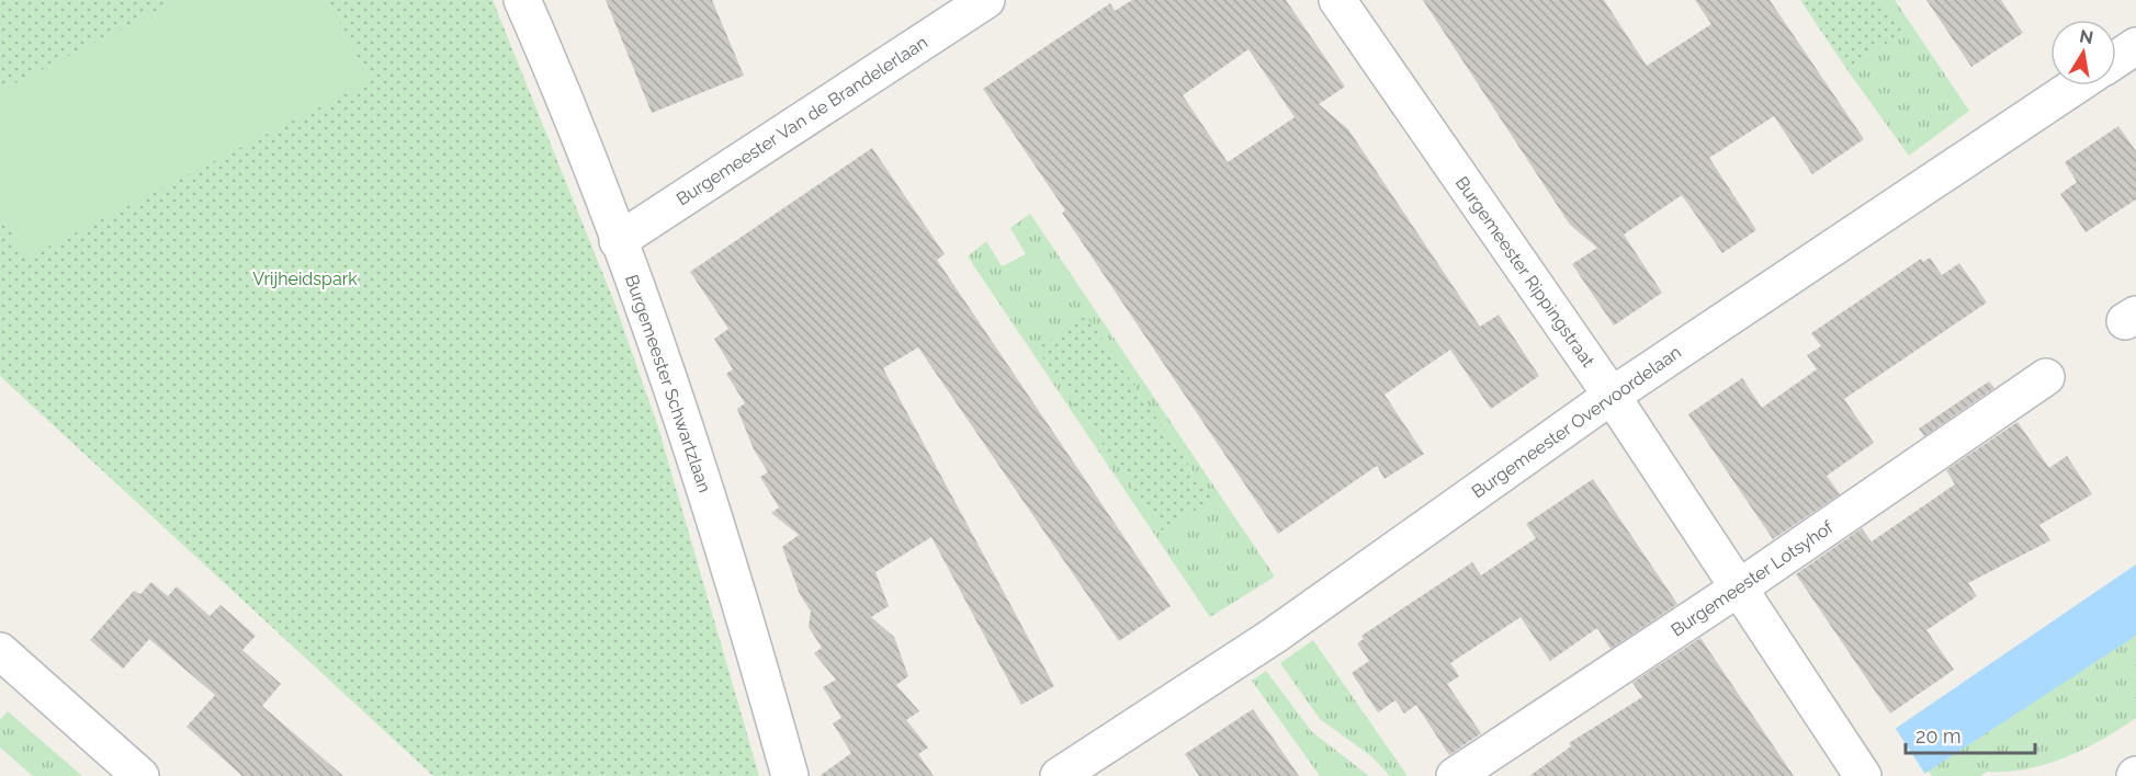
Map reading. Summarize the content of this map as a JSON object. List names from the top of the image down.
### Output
{
  "streets": {
    "street": [
      "Burgemeester Van de Brandelerlaan",
      "Burgemeester Rippingstraat",
      "Burgemeester Schwartzlaan",
      "Burgemeester Overvoordelaan",
      "Burgemeester Lotsyhof"
    ]
  },
  "crossings": [
    ["Burgemeester Van de Brandelerlaan", "Burgemeester Schwartzlaan"],
    ["Burgemeester Rippingstraat", "Burgemeester Overvoordelaan"],
    ["Burgemeester Rippingstraat", "Burgemeester Lotsyhof"]
  ],
  "parks": ["Vrijheidspark"],
  "scale_bar": "20 m",
  "north": "top"
}
